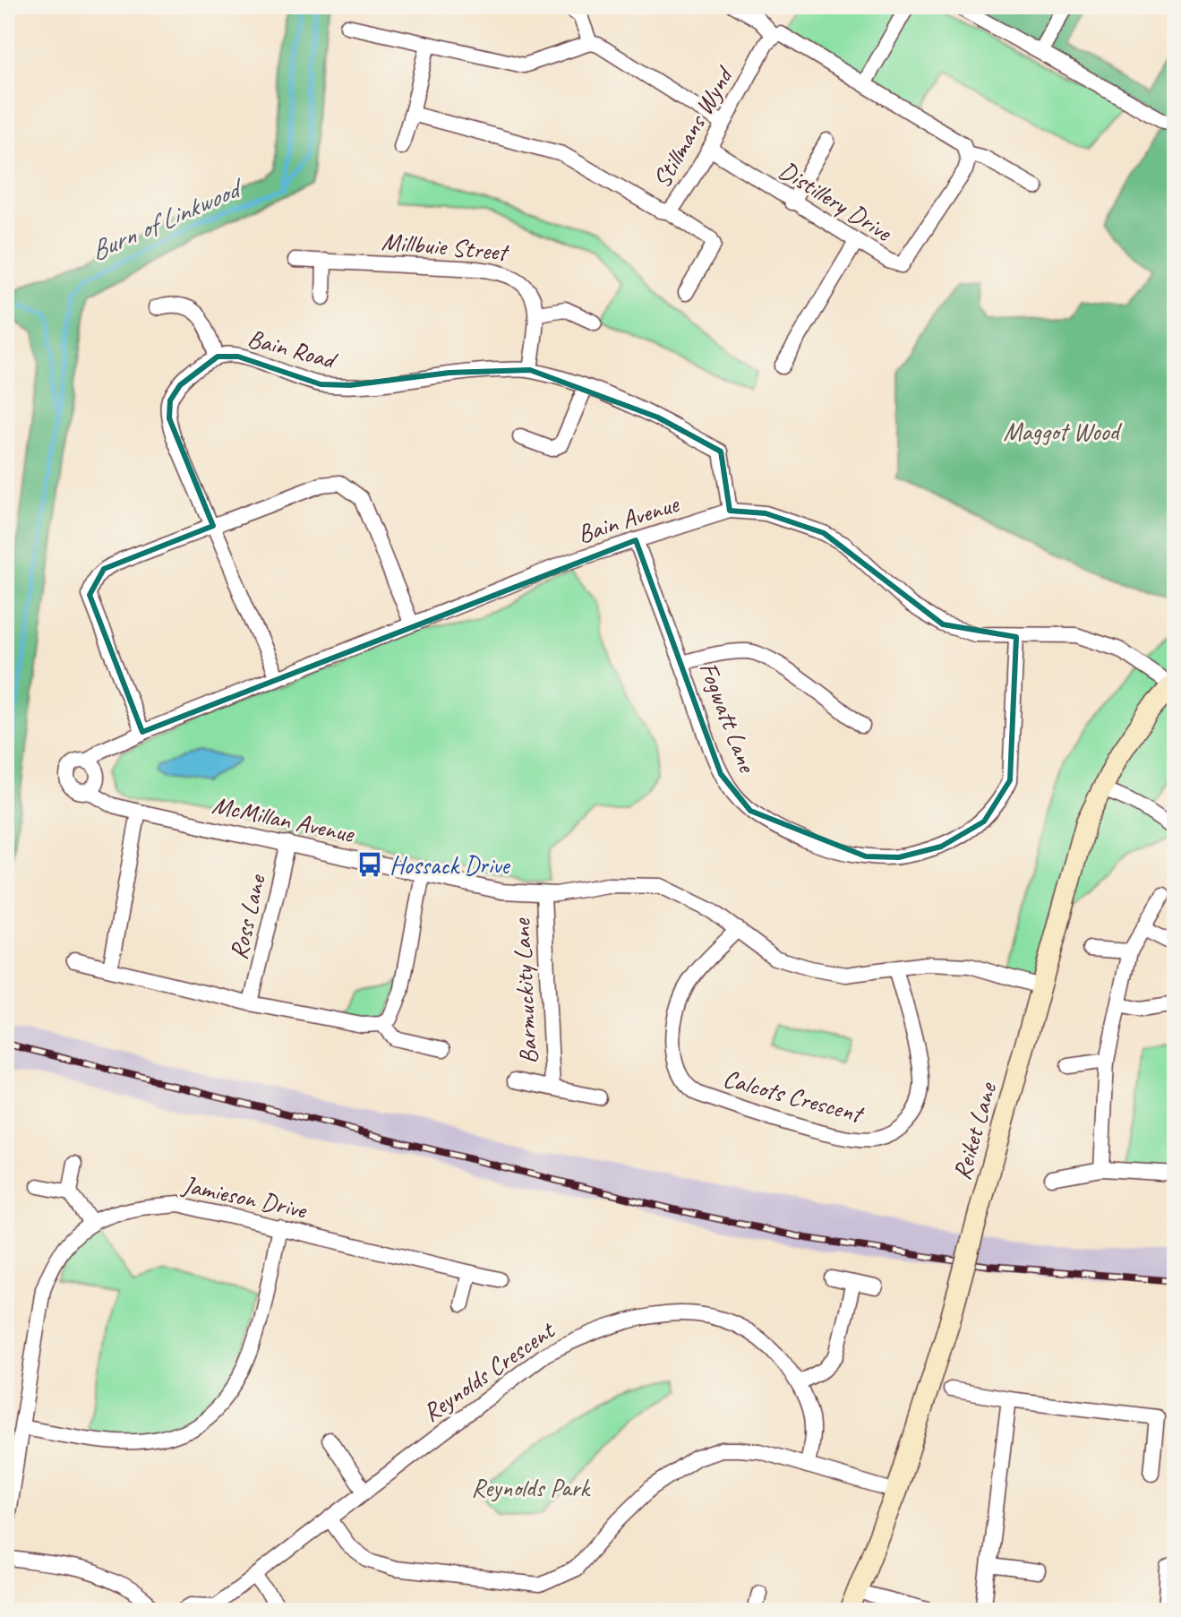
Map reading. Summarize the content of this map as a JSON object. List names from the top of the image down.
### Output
{
  "streets": {
    "street": [
      "Stillmans Wynd",
      "Distillery Drive",
      "Millbuie Street",
      "Bain Road",
      "Bain Avenue",
      "Fogwatt Lane",
      "McMillan Avenue",
      "Ross Lane",
      "Barmuckity Lane",
      "Calcots Crescent",
      "Reiket Lane",
      "Jamieson Drive",
      "Reynolds Crescent"
    ]
  },
  "crossings": [
    ["Stillmans Wynd", "Distillery Drive"],
    ["Bain Road", "Bain Avenue"],
    ["Bain Avenue", "Fogwatt Lane"],
    ["Bain Avenue", "McMillan Avenue"],
    ["Bain Avenue", "Reiket Lane"],
    ["McMillan Avenue", "Ross Lane"],
    ["McMillan Avenue", "Barmuckity Lane"],
    ["McMillan Avenue", "Calcots Crescent"],
    ["McMillan Avenue", "Reiket Lane"]
  ],
  "water": ["Burn of Linkwood"],
  "parks": ["Maggot Wood", "Reynolds Park"],
  "places": {
    "bus stop": ["Hossack Drive"]
  }
}
